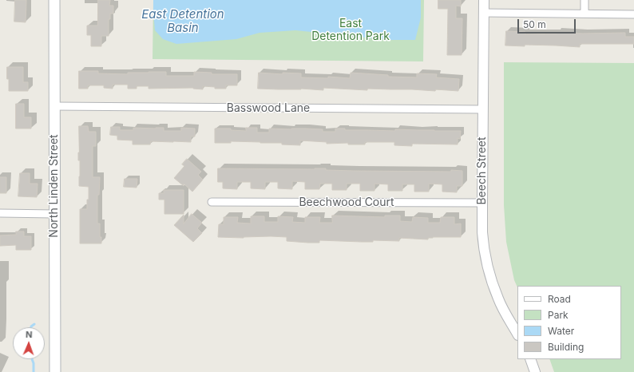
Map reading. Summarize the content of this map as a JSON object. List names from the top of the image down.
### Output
{
  "streets": {
    "main road": ["North Linden Street"],
    "street": ["Basswood Lane", "Beech Street", "Beechwood Court"]
  },
  "crossings": [
    ["Basswood Lane", "Beech Street"],
    ["Basswood Lane", "North Linden Street"],
    ["Beech Street", "Beechwood Court"]
  ],
  "water": ["East Detention Basin"],
  "parks": ["East Detention Park"],
  "legend": [
    "Road",
    "Park",
    "Water",
    "Building"
  ],
  "scale_bar": "50 m",
  "north": "top"
}
